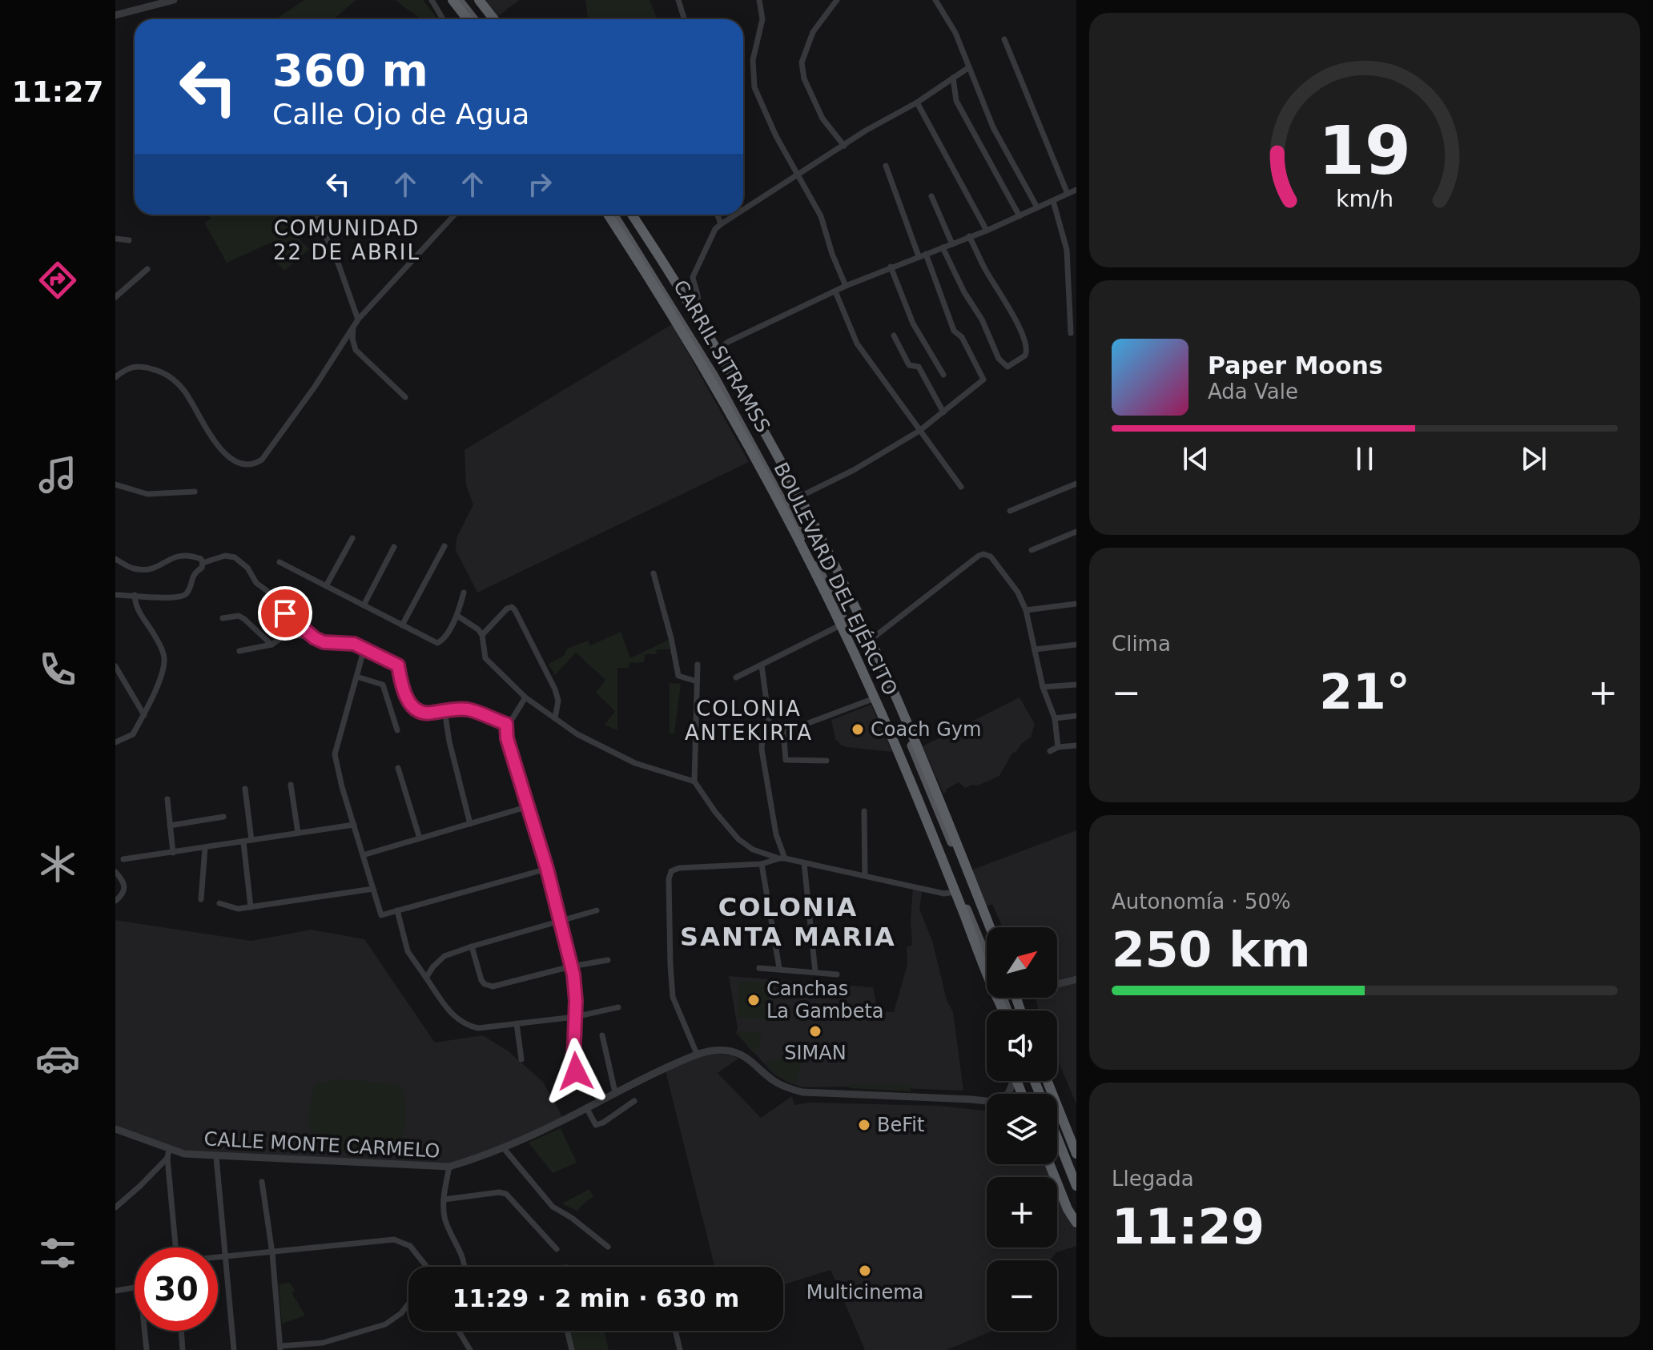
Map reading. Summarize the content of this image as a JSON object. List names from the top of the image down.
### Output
{
  "streets": {
    "highway": ["BOULEVARD DEL EJÉRCITO"],
    "main road": ["CARRIL SITRAMSS"],
    "street": ["CALLE MONTE CARMELO"]
  },
  "districts": ["COMUNIDAD 22 DE ABRIL", "COLONIA ANTEKIRTA", "COLONIA SANTA MARIA"],
  "places": [
    "Coach Gym",
    "Canchas La Gambeta",
    "SIMAN",
    "BeFit",
    "Multicinema"
  ],
  "north": "top right",
  "page": {
    "tabs": "11:27",
    "turn": ["360 m", "Calle Ojo de Agua"],
    "song": ["Paper Moons", "Ada Vale"],
    "tile": [
      "Clima",
      ["Autonomía · 50%", "250 km"],
      ["Llegada", "11:29"]
    ],
    "heat": ["−", "21°", "+"],
    "map_buttons": ["+", "−"],
    "limit": "30",
    "trip": "11:29 · 2 min · 630 m",
    "gauge": ["19", "km/h"]
  }
}
